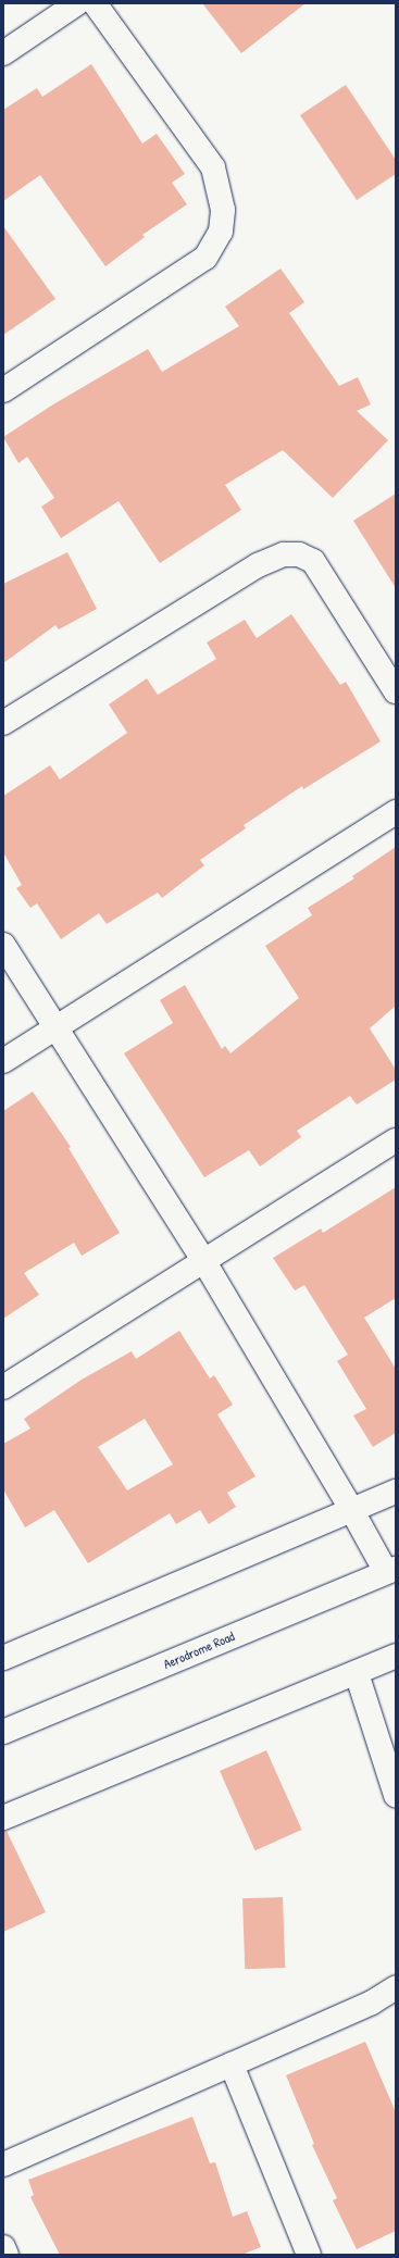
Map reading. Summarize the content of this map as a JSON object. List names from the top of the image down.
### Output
{
  "streets": {
    "street": ["Aerodrome Road"]
  }
}
